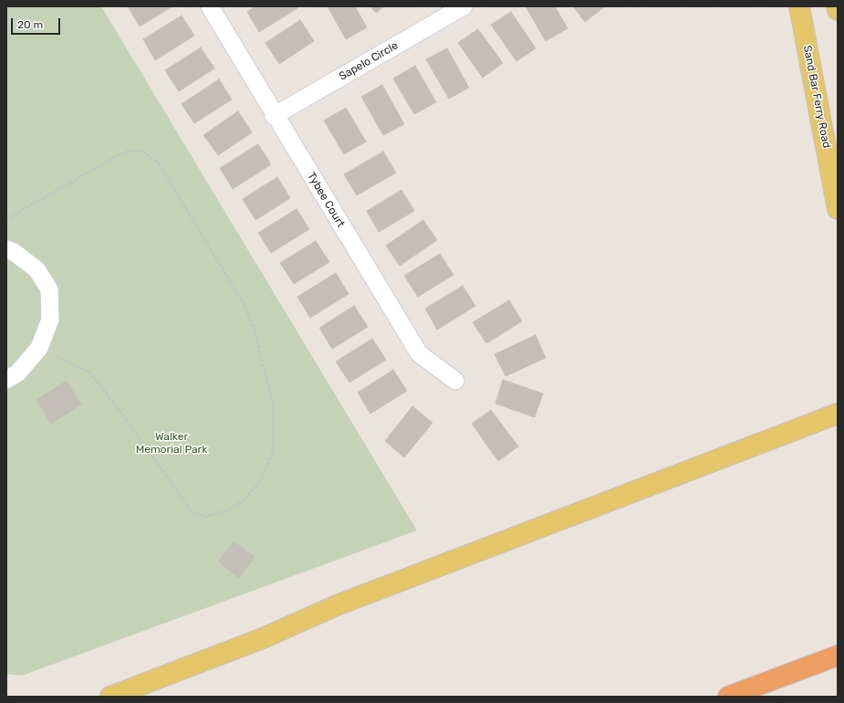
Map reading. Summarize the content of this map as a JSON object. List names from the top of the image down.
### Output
{
  "streets": {
    "main road": ["Sand Bar Ferry Road"],
    "street": ["Sapelo Circle", "Tybee Court"]
  },
  "crossings": [
    ["Sapelo Circle", "Tybee Court"]
  ],
  "parks": ["Walker Memorial Park"],
  "scale_bar": "20 m"
}
